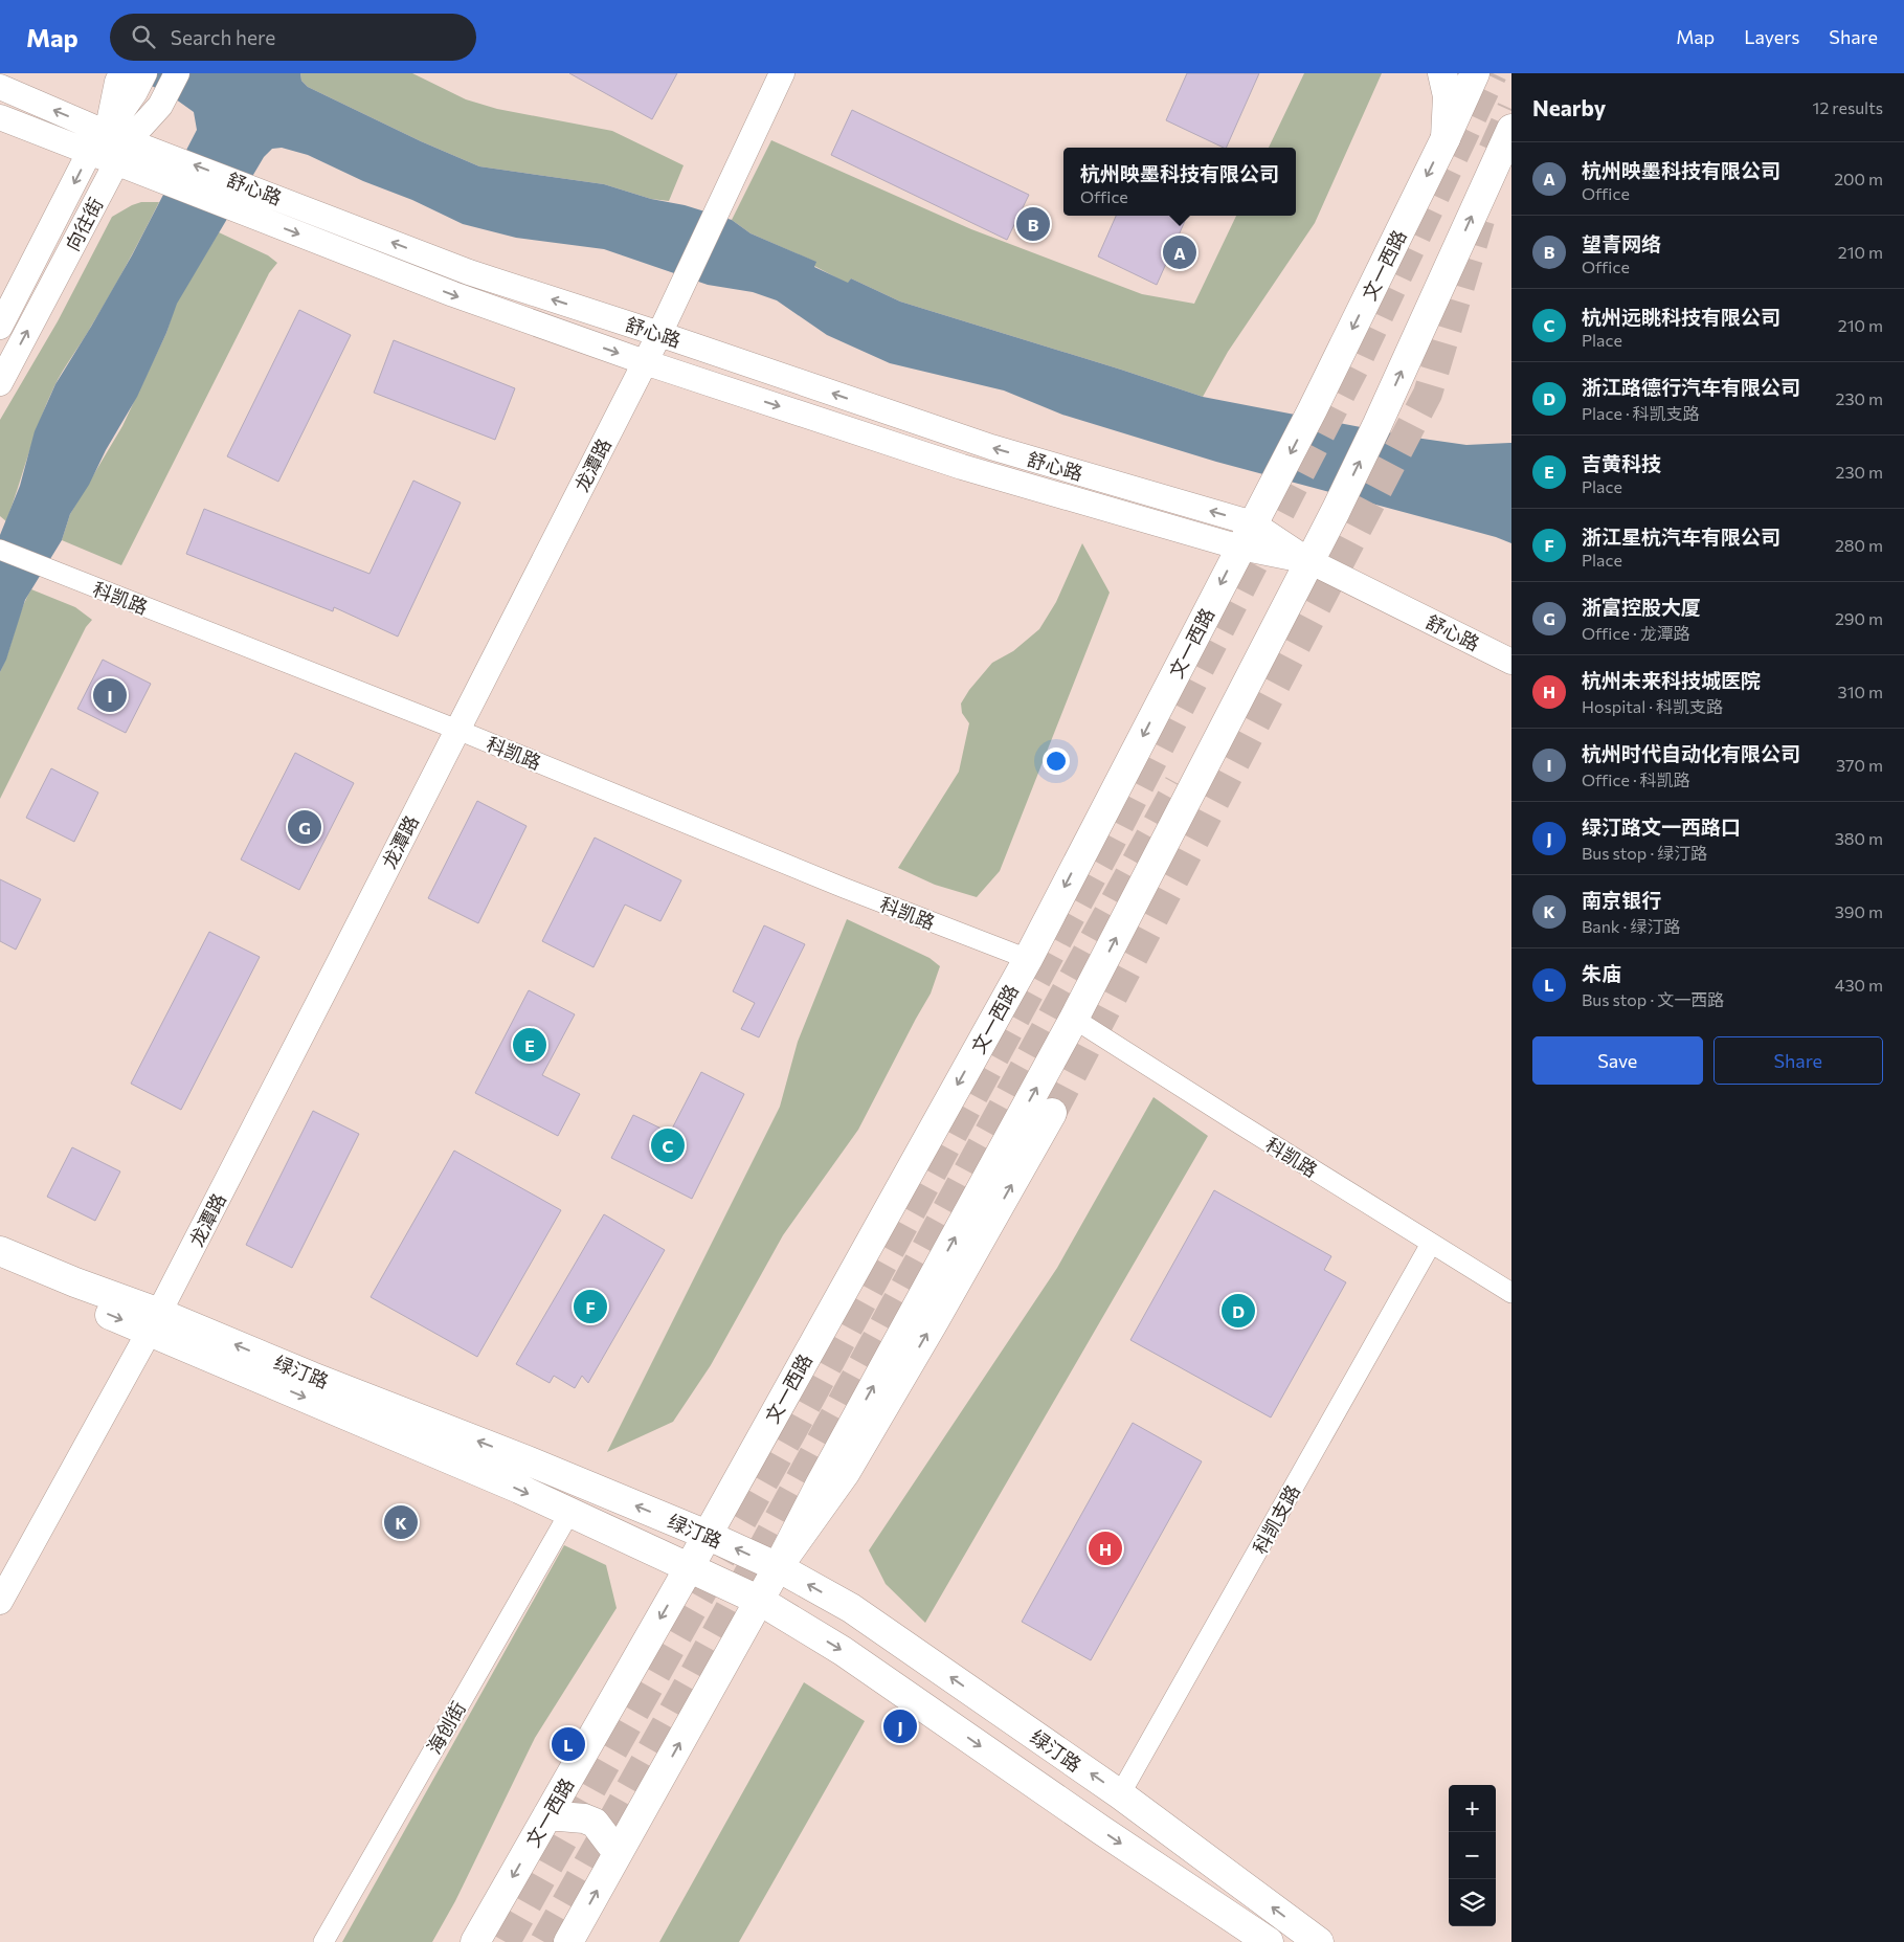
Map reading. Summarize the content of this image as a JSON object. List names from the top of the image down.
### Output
{
  "streets": {
    "main road": ["文一西路", "绿汀路"],
    "street": [
      "舒心路",
      "向往街",
      "龙潭路",
      "科凯路",
      "科凯支路",
      "海创街"
    ]
  },
  "crossings": [
    ["舒心路", "向往街"],
    ["舒心路", "文一西路"],
    ["舒心路", "龙潭路"],
    ["文一西路", "科凯路"],
    ["文一西路", "绿汀路"],
    ["龙潭路", "科凯路"],
    ["龙潭路", "绿汀路"],
    ["科凯路", "科凯支路"],
    ["绿汀路", "科凯支路"],
    ["绿汀路", "海创街"]
  ],
  "page": {
    "header": "Map",
    "search": "Search here",
    "nav": ["Map", "Layers", "Share"],
    "heading": ["Nearby", "12 results"],
    "list": [
      {
        "mark": "A",
        "name": "杭州映墨科技有限公司",
        "note": "Office",
        "value": "200 m"
      },
      {
        "mark": "B",
        "name": "望青网络",
        "note": "Office",
        "value": "210 m"
      },
      {
        "mark": "C",
        "name": "杭州远眺科技有限公司",
        "note": "Place",
        "value": "210 m"
      },
      {
        "mark": "D",
        "name": "浙江路德行汽车有限公司",
        "note": "Place · 科凯支路",
        "value": "230 m"
      },
      {
        "mark": "E",
        "name": "吉黄科技",
        "note": "Place",
        "value": "230 m"
      },
      {
        "mark": "F",
        "name": "浙江星杭汽车有限公司",
        "note": "Place",
        "value": "280 m"
      },
      {
        "mark": "G",
        "name": "浙富控股大厦",
        "note": "Office · 龙潭路",
        "value": "290 m"
      },
      {
        "mark": "H",
        "name": "杭州未来科技城医院",
        "note": "Hospital · 科凯支路",
        "value": "310 m"
      },
      {
        "mark": "I",
        "name": "杭州时代自动化有限公司",
        "note": "Office · 科凯路",
        "value": "370 m"
      },
      {
        "mark": "J",
        "name": "绿汀路文一西路口",
        "note": "Bus stop · 绿汀路",
        "value": "380 m"
      },
      {
        "mark": "K",
        "name": "南京银行",
        "note": "Bank · 绿汀路",
        "value": "390 m"
      },
      {
        "mark": "L",
        "name": "朱庙",
        "note": "Bus stop · 文一西路",
        "value": "430 m"
      }
    ],
    "popup": ["杭州映墨科技有限公司", "Office"],
    "pins": [
      "B",
      "A",
      "I",
      "G",
      "E",
      "C",
      "F",
      "D",
      "K",
      "H",
      "J",
      "L"
    ],
    "buttons": ["Save", "Share"],
    "map_buttons": ["+", "−"]
  }
}
